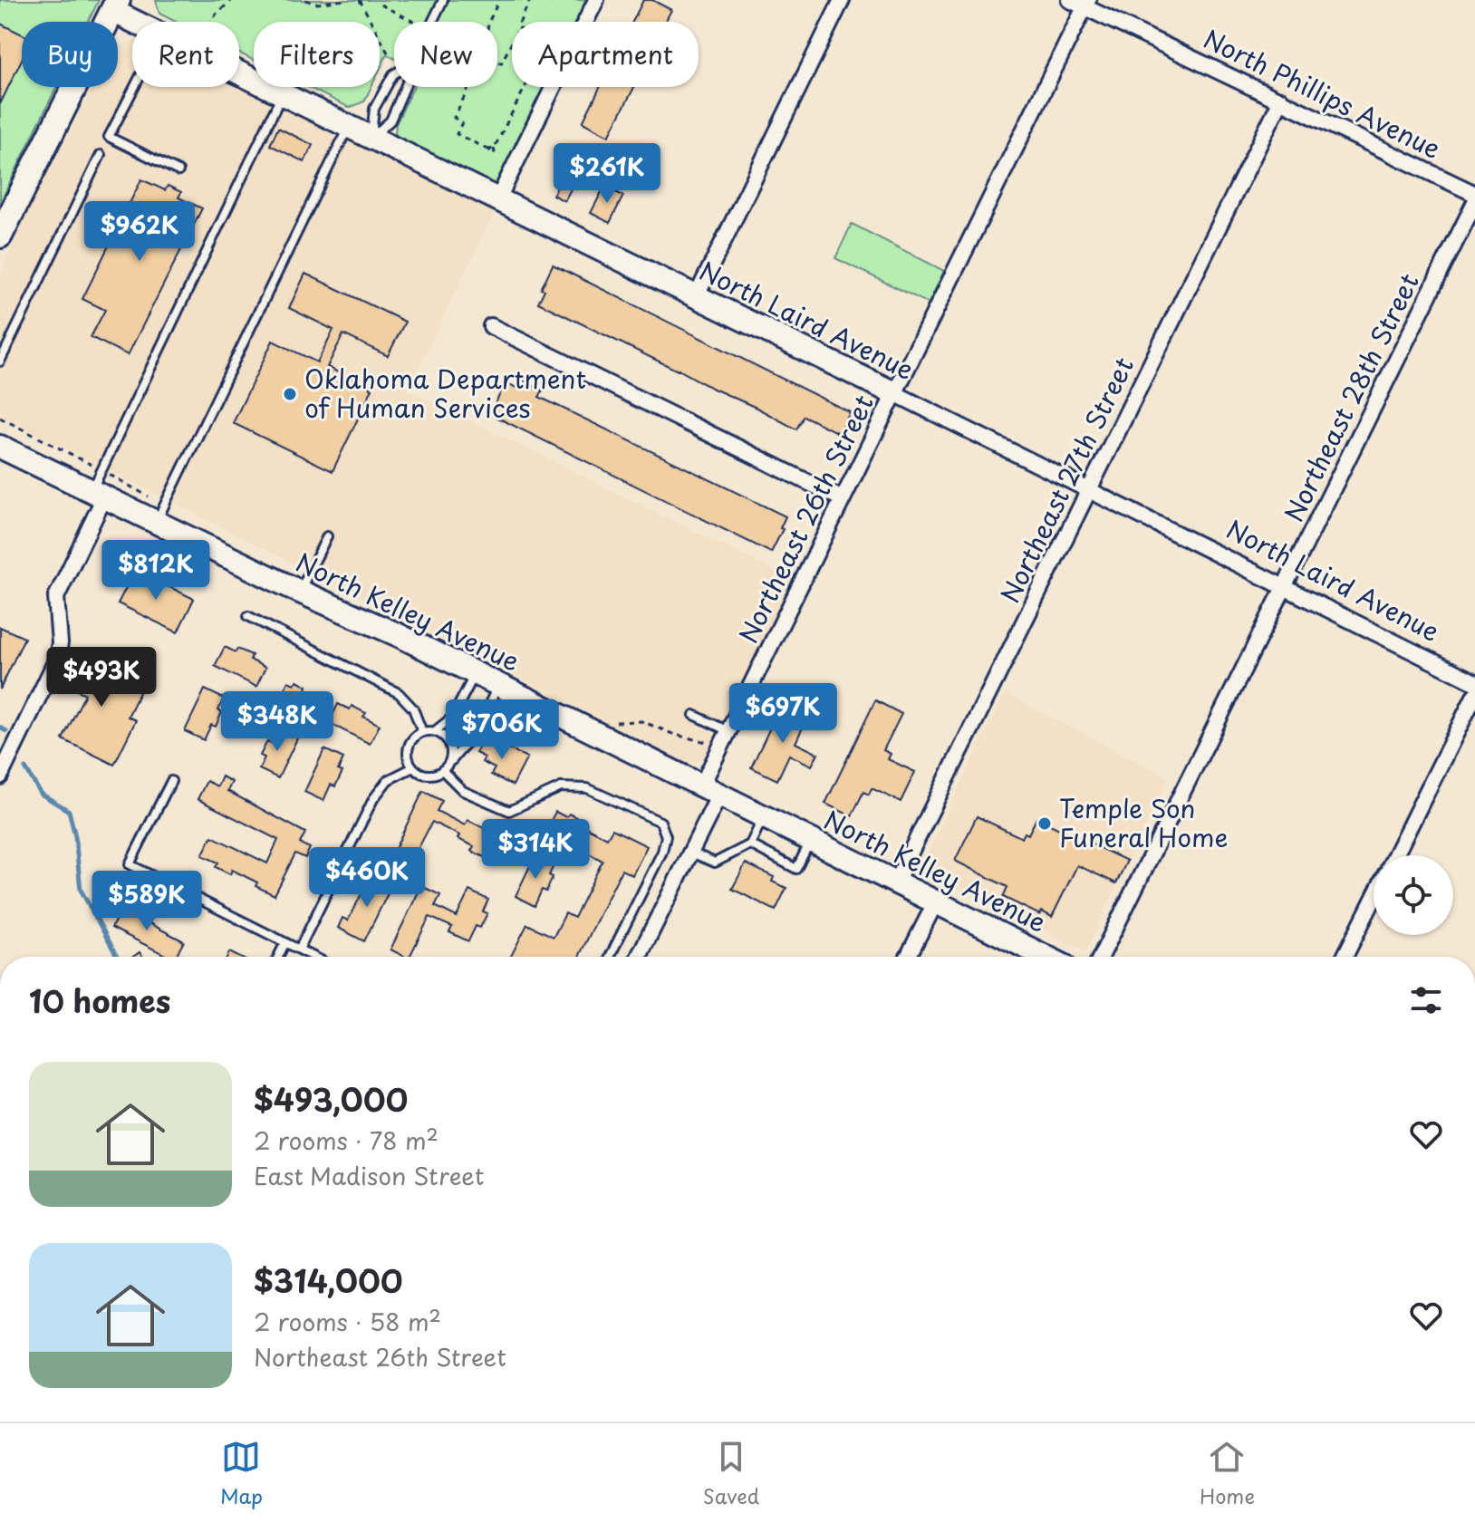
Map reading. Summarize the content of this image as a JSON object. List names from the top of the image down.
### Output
{
  "streets": {
    "main road": ["North Laird Avenue", "North Kelley Avenue"],
    "street": [
      "North Phillips Avenue",
      "Northeast 28th Street",
      "Northeast 27th Street",
      "Northeast 26th Street"
    ]
  },
  "crossings": [
    ["North Phillips Avenue", "Northeast 27th Street"],
    ["North Phillips Avenue", "Northeast 26th Street"],
    ["North Laird Avenue", "Northeast 28th Street"],
    ["North Laird Avenue", "Northeast 27th Street"],
    ["North Laird Avenue", "Northeast 26th Street"],
    ["Northeast 27th Street", "North Kelley Avenue"],
    ["Northeast 26th Street", "North Kelley Avenue"]
  ],
  "places": ["Oklahoma Department of Human Services", "Temple Son Funeral Home"],
  "page": {
    "chip": [
      "Buy",
      "Rent",
      "Filters",
      "New",
      "Apartment"
    ],
    "price": [
      "$261K",
      "$962K",
      "$812K",
      "$493K",
      "$697K",
      "$348K",
      "$706K",
      "$314K",
      "$460K",
      "$589K"
    ],
    "heading": "10 homes",
    "list": [
      {
        "name": "$493,000",
        "note": "2 rooms · 78 m² · East Madison Street"
      },
      {
        "name": "$314,000",
        "note": "2 rooms · 58 m² · Northeast 26th Street"
      }
    ],
    "tabs": ["Map", "Saved", "Home"]
  }
}
